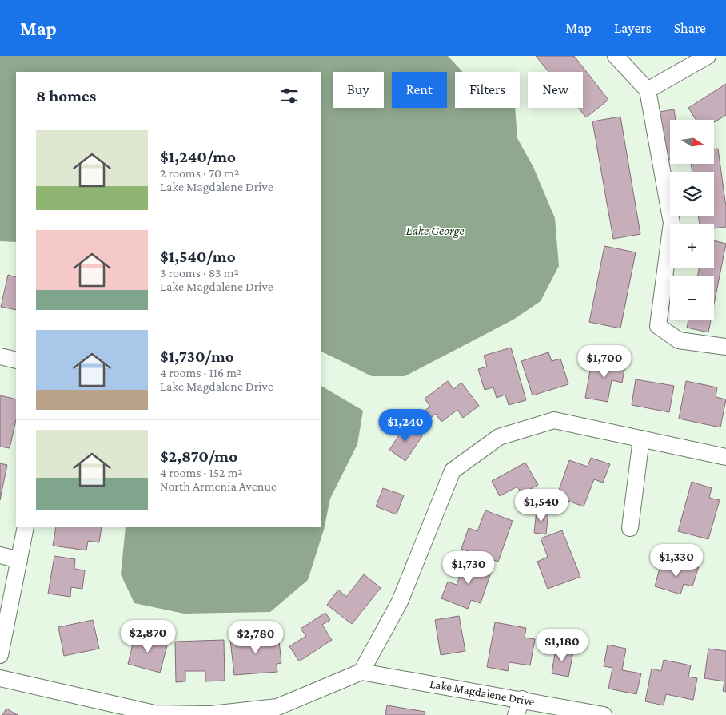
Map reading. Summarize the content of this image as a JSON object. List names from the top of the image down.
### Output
{
  "streets": {
    "street": ["Lake Magdalene Drive"]
  },
  "water": ["Lake George"],
  "north": "right",
  "page": {
    "header": "Map",
    "nav": ["Map", "Layers", "Share"],
    "chip": [
      "Buy",
      "Rent",
      "Filters",
      "New"
    ],
    "heading": "8 homes",
    "map_buttons": ["+", "−"],
    "list": [
      {
        "name": "$1,240/mo",
        "note": "2 rooms · 70 m² · Lake Magdalene Drive"
      },
      {
        "name": "$1,540/mo",
        "note": "3 rooms · 83 m² · Lake Magdalene Drive"
      },
      {
        "name": "$1,730/mo",
        "note": "4 rooms · 116 m² · Lake Magdalene Drive"
      },
      {
        "name": "$2,870/mo",
        "note": "4 rooms · 152 m² · North Armenia Avenue"
      }
    ],
    "price": [
      "$1,700",
      "$1,240",
      "$1,540",
      "$1,330",
      "$1,730",
      "$2,870",
      "$2,780",
      "$1,180"
    ]
  }
}
